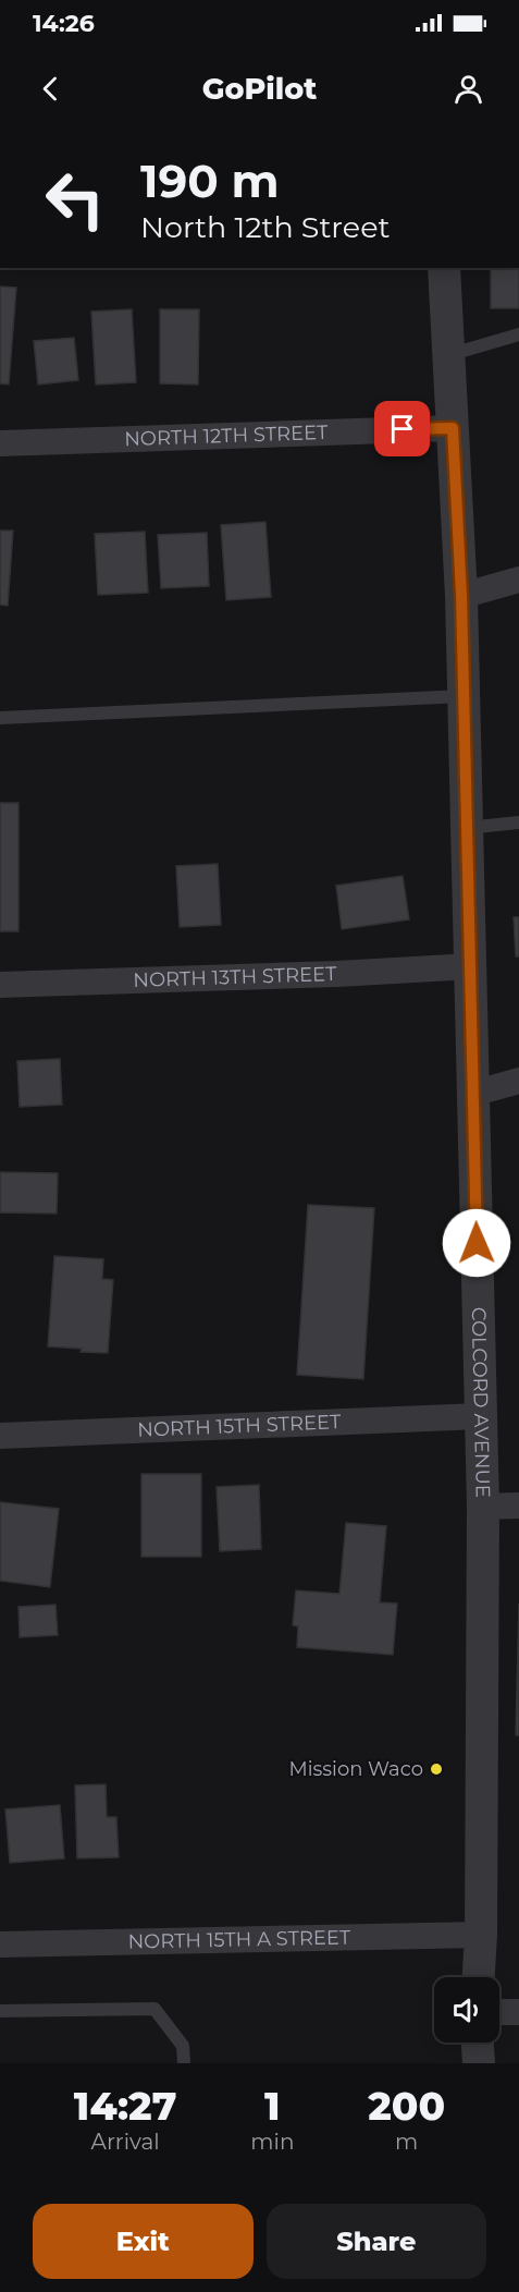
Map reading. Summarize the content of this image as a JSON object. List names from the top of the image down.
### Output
{
  "streets": {
    "street": [
      "NORTH 12TH STREET",
      "NORTH 13TH STREET",
      "COLCORD AVENUE",
      "NORTH 15TH STREET",
      "NORTH 15TH A STREET"
    ]
  },
  "crossings": [
    ["NORTH 12TH STREET", "COLCORD AVENUE"],
    ["NORTH 13TH STREET", "COLCORD AVENUE"],
    ["COLCORD AVENUE", "NORTH 15TH STREET"],
    ["COLCORD AVENUE", "NORTH 15TH A STREET"]
  ],
  "places": ["Mission Waco"],
  "page": {
    "status": "14:26",
    "header": "GoPilot",
    "turn": ["190 m", "North 12th Street"],
    "eta": [
      "14:27",
      "Arrival",
      "1",
      "min",
      "200",
      "m"
    ],
    "buttons": ["Exit", "Share"]
  }
}
